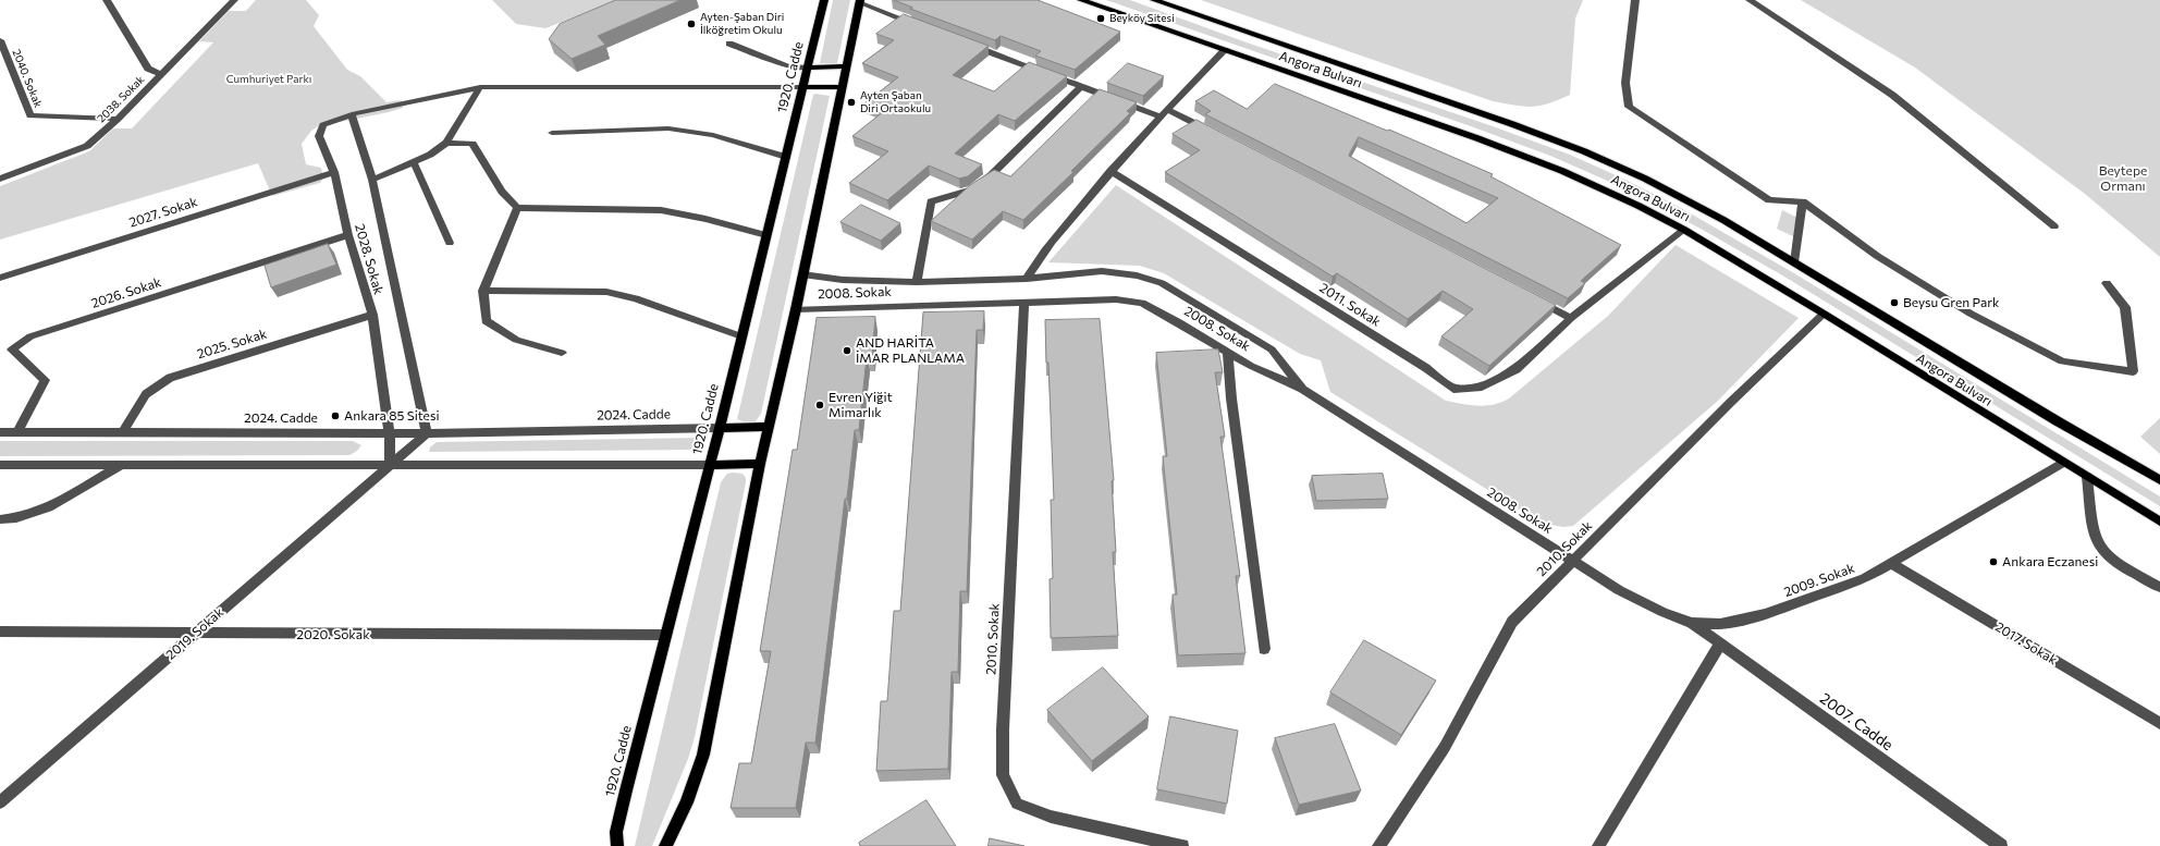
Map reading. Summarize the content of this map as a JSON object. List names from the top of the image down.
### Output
{
  "streets": {
    "main road": ["Angora Bulvarı", "1920. Cadde"],
    "street": [
      "2040. Sokak",
      "2038. Sokak",
      "2027. Sokak",
      "2028. Sokak",
      "2026. Sokak",
      "2008. Sokak",
      "2011. Sokak",
      "2025. Sokak",
      "2024. Cadde",
      "2010. Sokak",
      "2009. Sokak",
      "2019. Sokak",
      "2020. Sokak",
      "2017. Sokak",
      "2007. Cadde"
    ]
  },
  "crossings": [
    ["Angora Bulvarı", "2011. Sokak"],
    ["Angora Bulvarı", "2010. Sokak"],
    ["Angora Bulvarı", "2009. Sokak"],
    ["1920. Cadde", "2028. Sokak"],
    ["1920. Cadde", "2024. Cadde"],
    ["1920. Cadde", "2020. Sokak"],
    ["2040. Sokak", "2038. Sokak"],
    ["2027. Sokak", "2028. Sokak"],
    ["2028. Sokak", "2026. Sokak"],
    ["2028. Sokak", "2025. Sokak"],
    ["2028. Sokak", "2024. Cadde"],
    ["2028. Sokak", "2019. Sokak"],
    ["2026. Sokak", "2024. Cadde"],
    ["2008. Sokak", "2010. Sokak"],
    ["2008. Sokak", "2009. Sokak"],
    ["2025. Sokak", "2024. Cadde"],
    ["2024. Cadde", "2019. Sokak"],
    ["2010. Sokak", "2009. Sokak"],
    ["2009. Sokak", "2017. Sokak"],
    ["2009. Sokak", "2007. Cadde"],
    ["2019. Sokak", "2020. Sokak"]
  ],
  "parks": ["Cumhuriyet Parkı", "Beytepe Ormanı"],
  "places": [
    "Beyköy Sitesi",
    "Ayten-Şaban Diri İlköğretim Okulu",
    "Ayten Şaban Diri Ortaokulu",
    "Beysu Gren Park",
    "AND HARİTA İMAR PLANLAMA",
    "Evren Yiğit Mimarlık",
    "Ankara 85 Sitesi",
    "Ankara Eczanesi"
  ]
}
